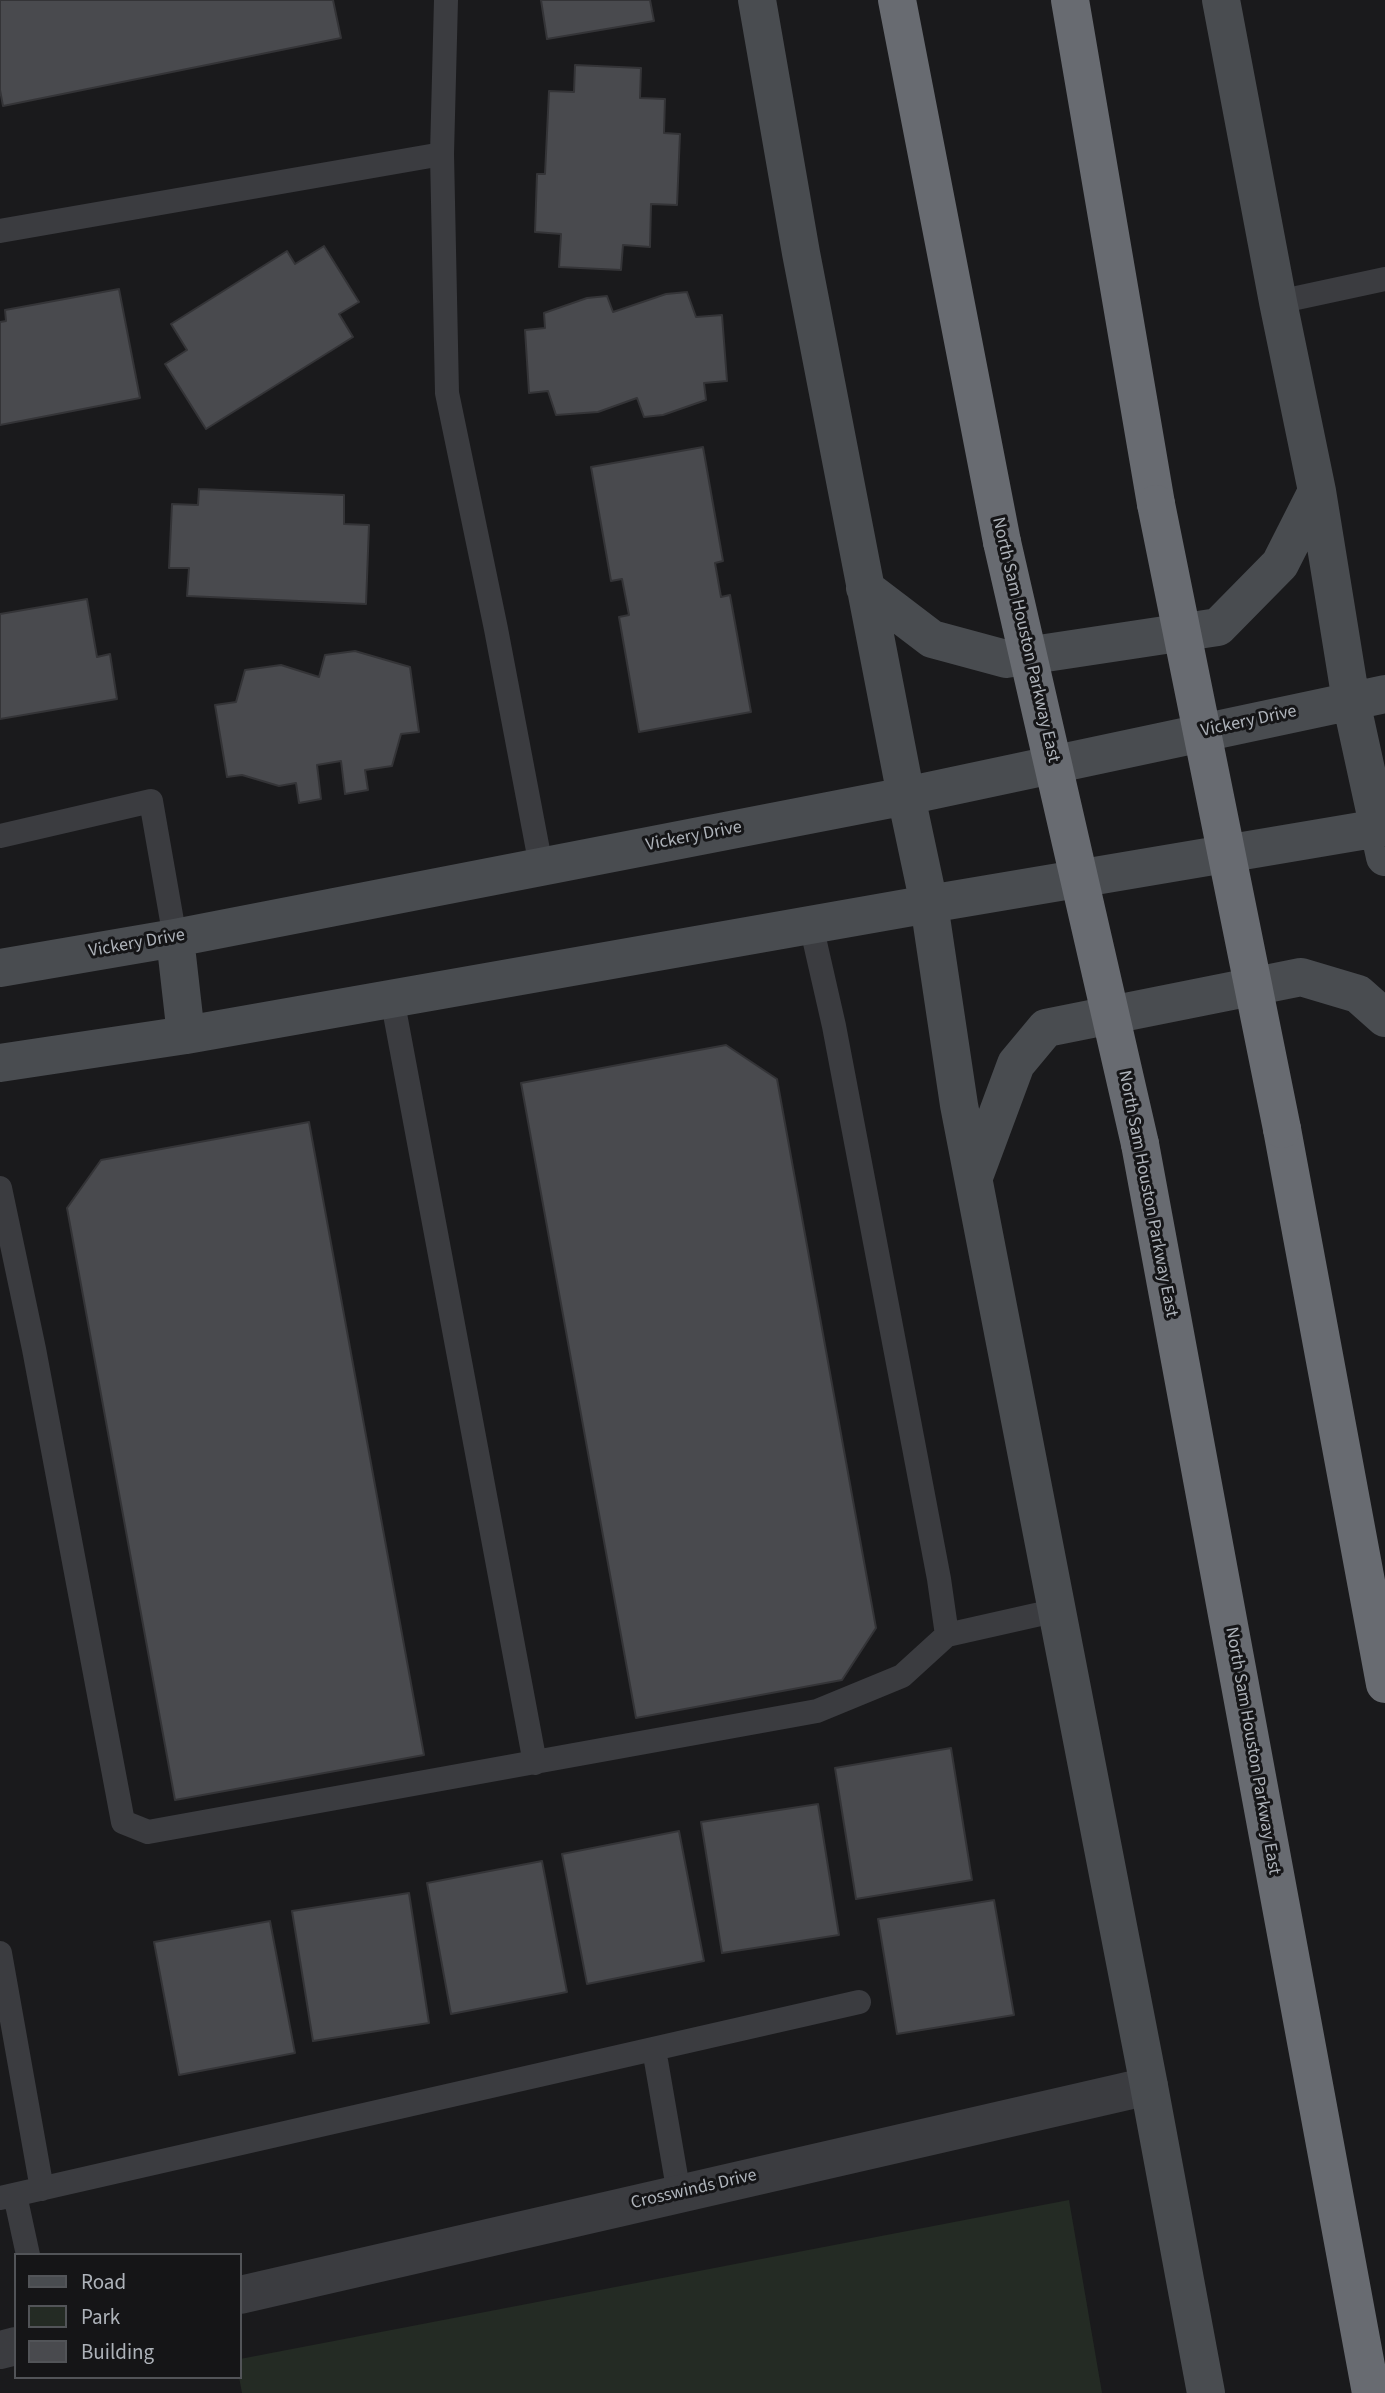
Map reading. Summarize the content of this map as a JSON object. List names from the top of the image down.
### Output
{
  "streets": {
    "highway": ["North Sam Houston Parkway East"],
    "main road": ["Vickery Drive"],
    "street": ["Crosswinds Drive"]
  },
  "legend": ["Road", "Park", "Building"]
}
